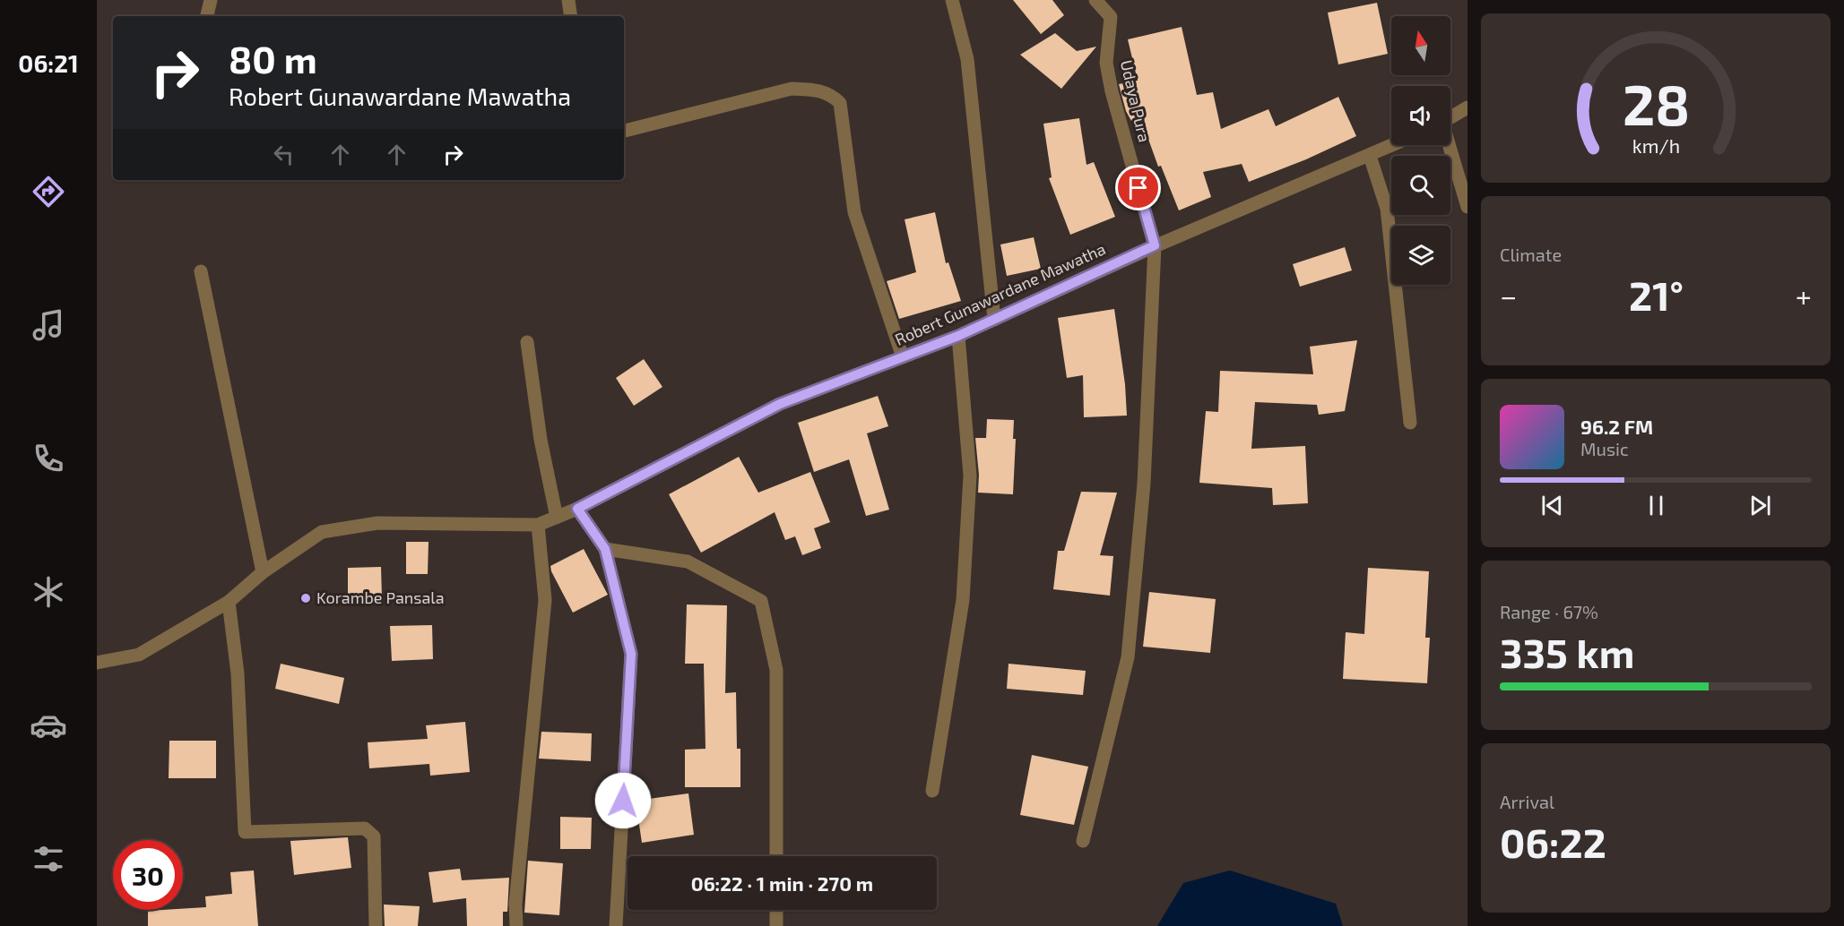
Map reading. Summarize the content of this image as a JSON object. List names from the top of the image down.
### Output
{
  "streets": {
    "street": ["Udaya Pura", "Robert Gunawardane Mawatha"]
  },
  "crossings": [
    ["Udaya Pura", "Robert Gunawardane Mawatha"]
  ],
  "places": ["Korambe Pansala"],
  "north": "top",
  "page": {
    "tabs": "06:21",
    "turn": ["80 m", "Robert Gunawardane Mawatha"],
    "tile": [
      "Climate",
      ["Range · 67%", "335 km"],
      ["Arrival", "06:22"]
    ],
    "heat": ["−", "21°", "+"],
    "song": ["96.2 FM", "Music"],
    "limit": "30",
    "trip": "06:22 · 1 min · 270 m",
    "gauge": ["28", "km/h"]
  }
}
